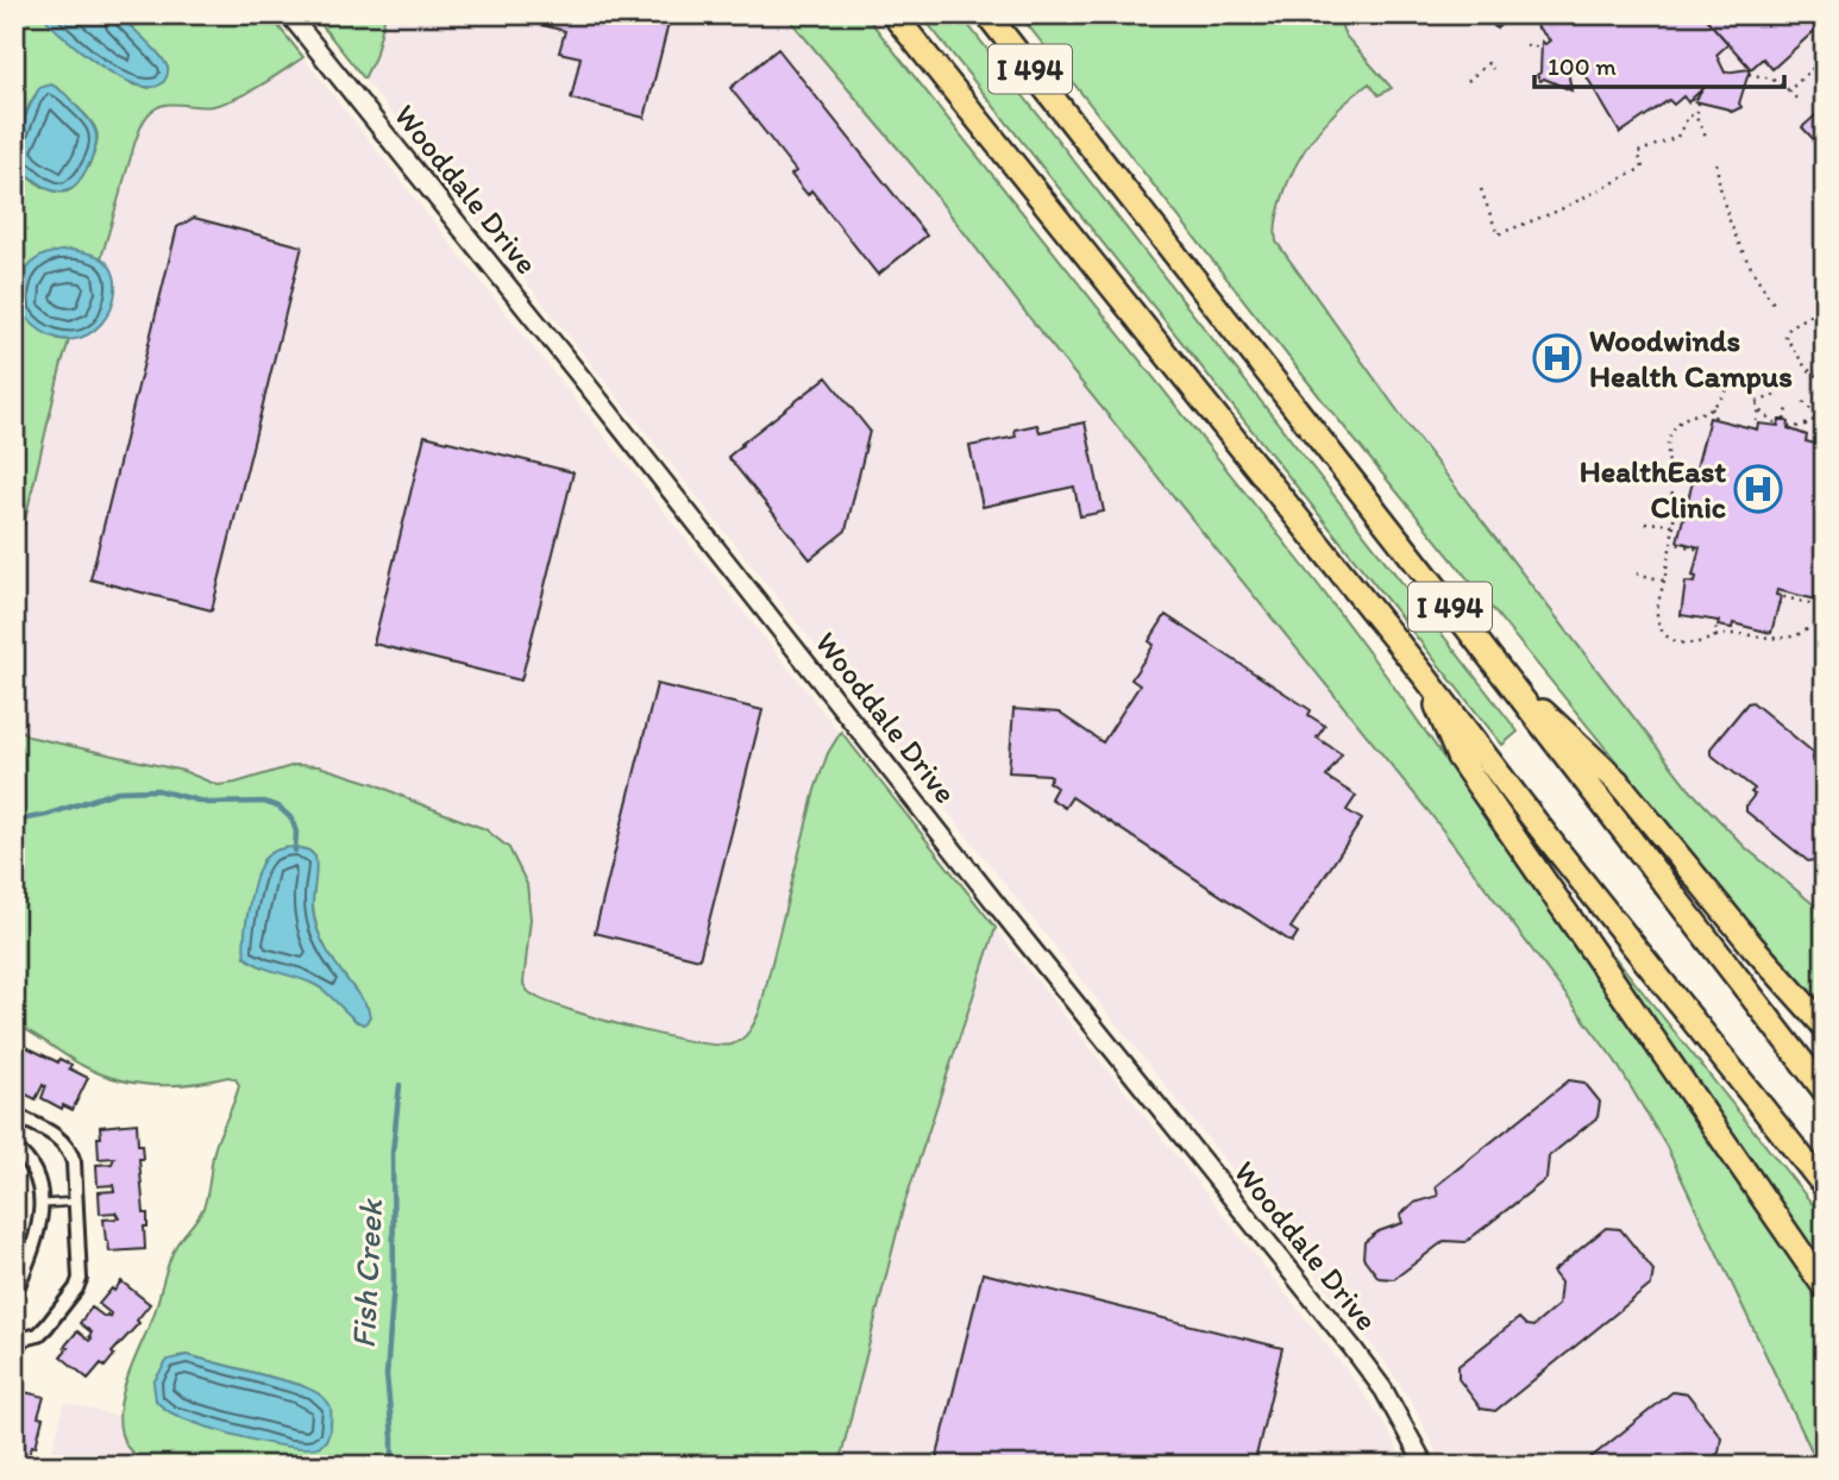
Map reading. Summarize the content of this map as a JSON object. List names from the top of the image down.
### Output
{
  "streets": {
    "highway": ["I 494"],
    "street": ["Wooddale Drive"]
  },
  "water": ["Fish Creek"],
  "places": {
    "hospital": ["Woodwinds Health Campus", "HealthEast Clinic"]
  },
  "scale_bar": "100 m"
}
